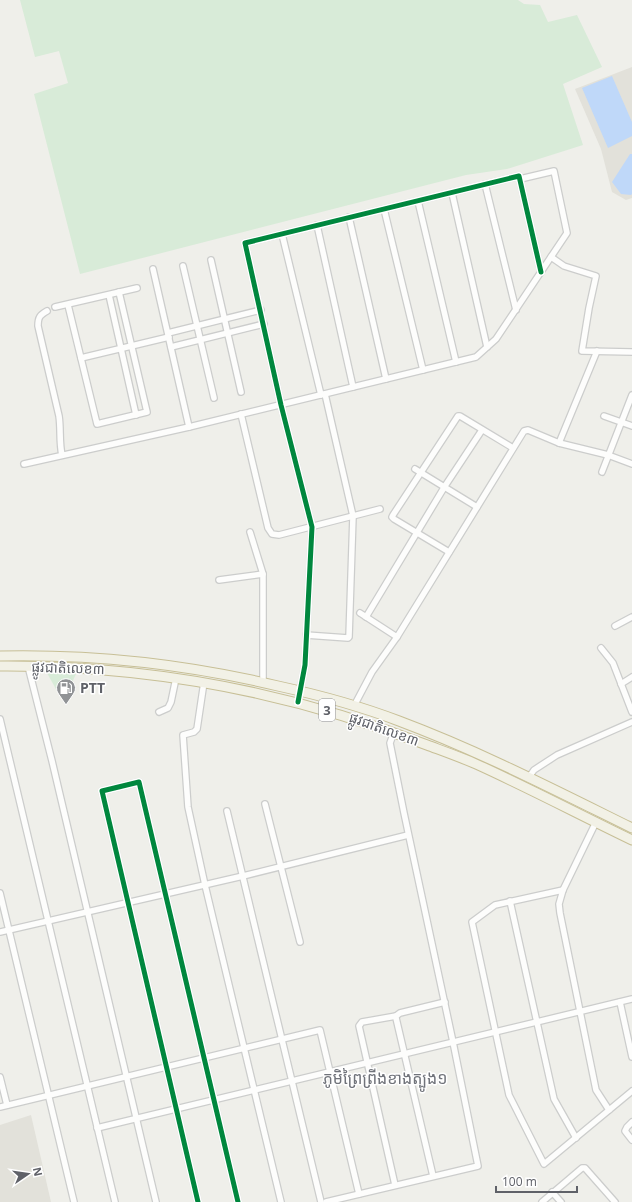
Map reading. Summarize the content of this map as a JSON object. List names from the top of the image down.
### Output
{
  "streets": {
    "highway": ["ផ្លូវជាតិលេខ៣", "3"]
  },
  "districts": ["ភូមិព្រៃព្រីងខាងត្បូង១"],
  "places": {
    "fuel station": ["PTT"]
  },
  "scale_bar": "100 m",
  "north": "right"
}
